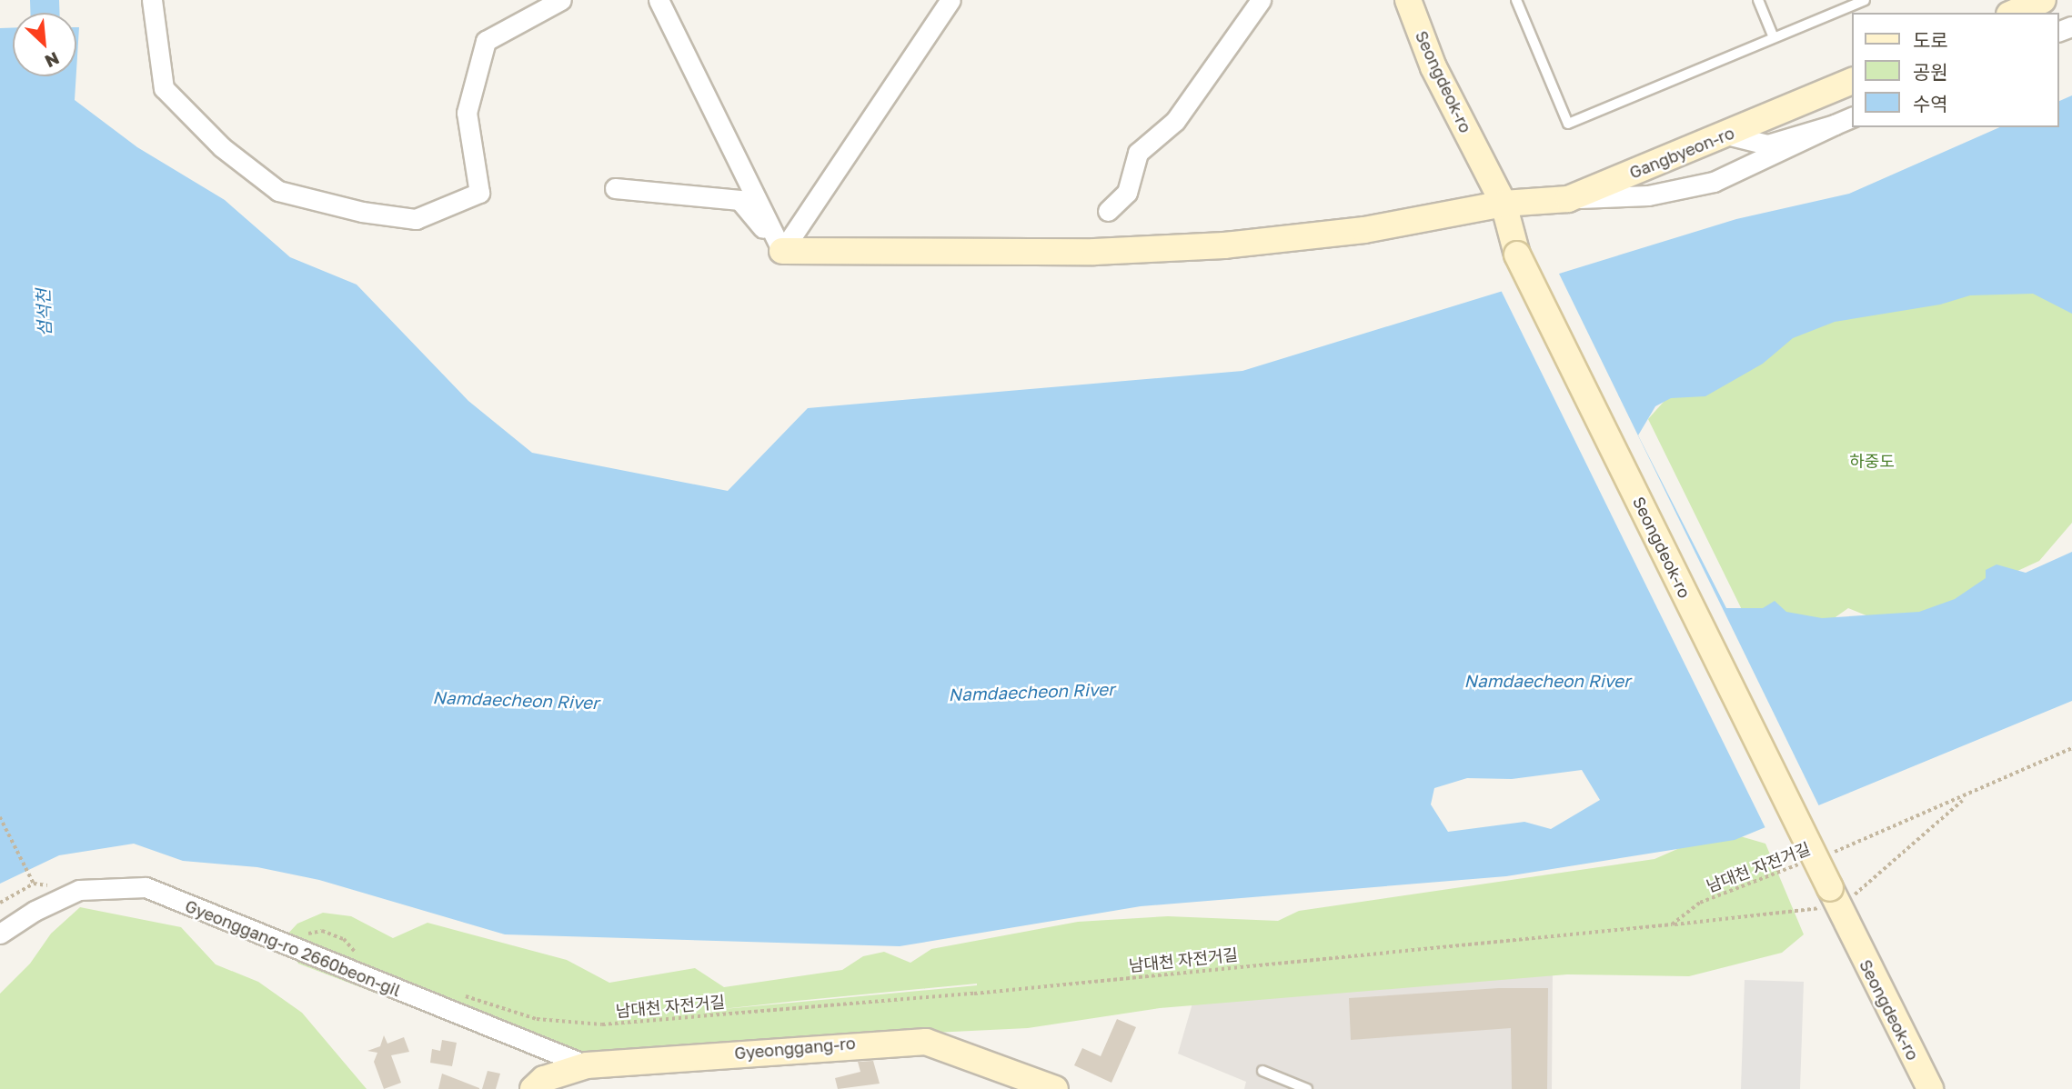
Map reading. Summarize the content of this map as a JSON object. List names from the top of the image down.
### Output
{
  "streets": {
    "street": [
      "Seongdeok-ro",
      "Gangbyeon-ro",
      "Gyeonggang-ro 2660beon-gil",
      "Gyeonggang-ro"
    ],
    "path": ["남대천 자전거길"]
  },
  "crossings": [
    ["Seongdeok-ro", "Gangbyeon-ro"],
    ["Gyeonggang-ro 2660beon-gil", "Gyeonggang-ro"]
  ],
  "water": ["섬석천", "Namdaecheon River"],
  "parks": ["하중도"],
  "legend": ["도로", "공원", "수역"],
  "north": "bottom right"
}
